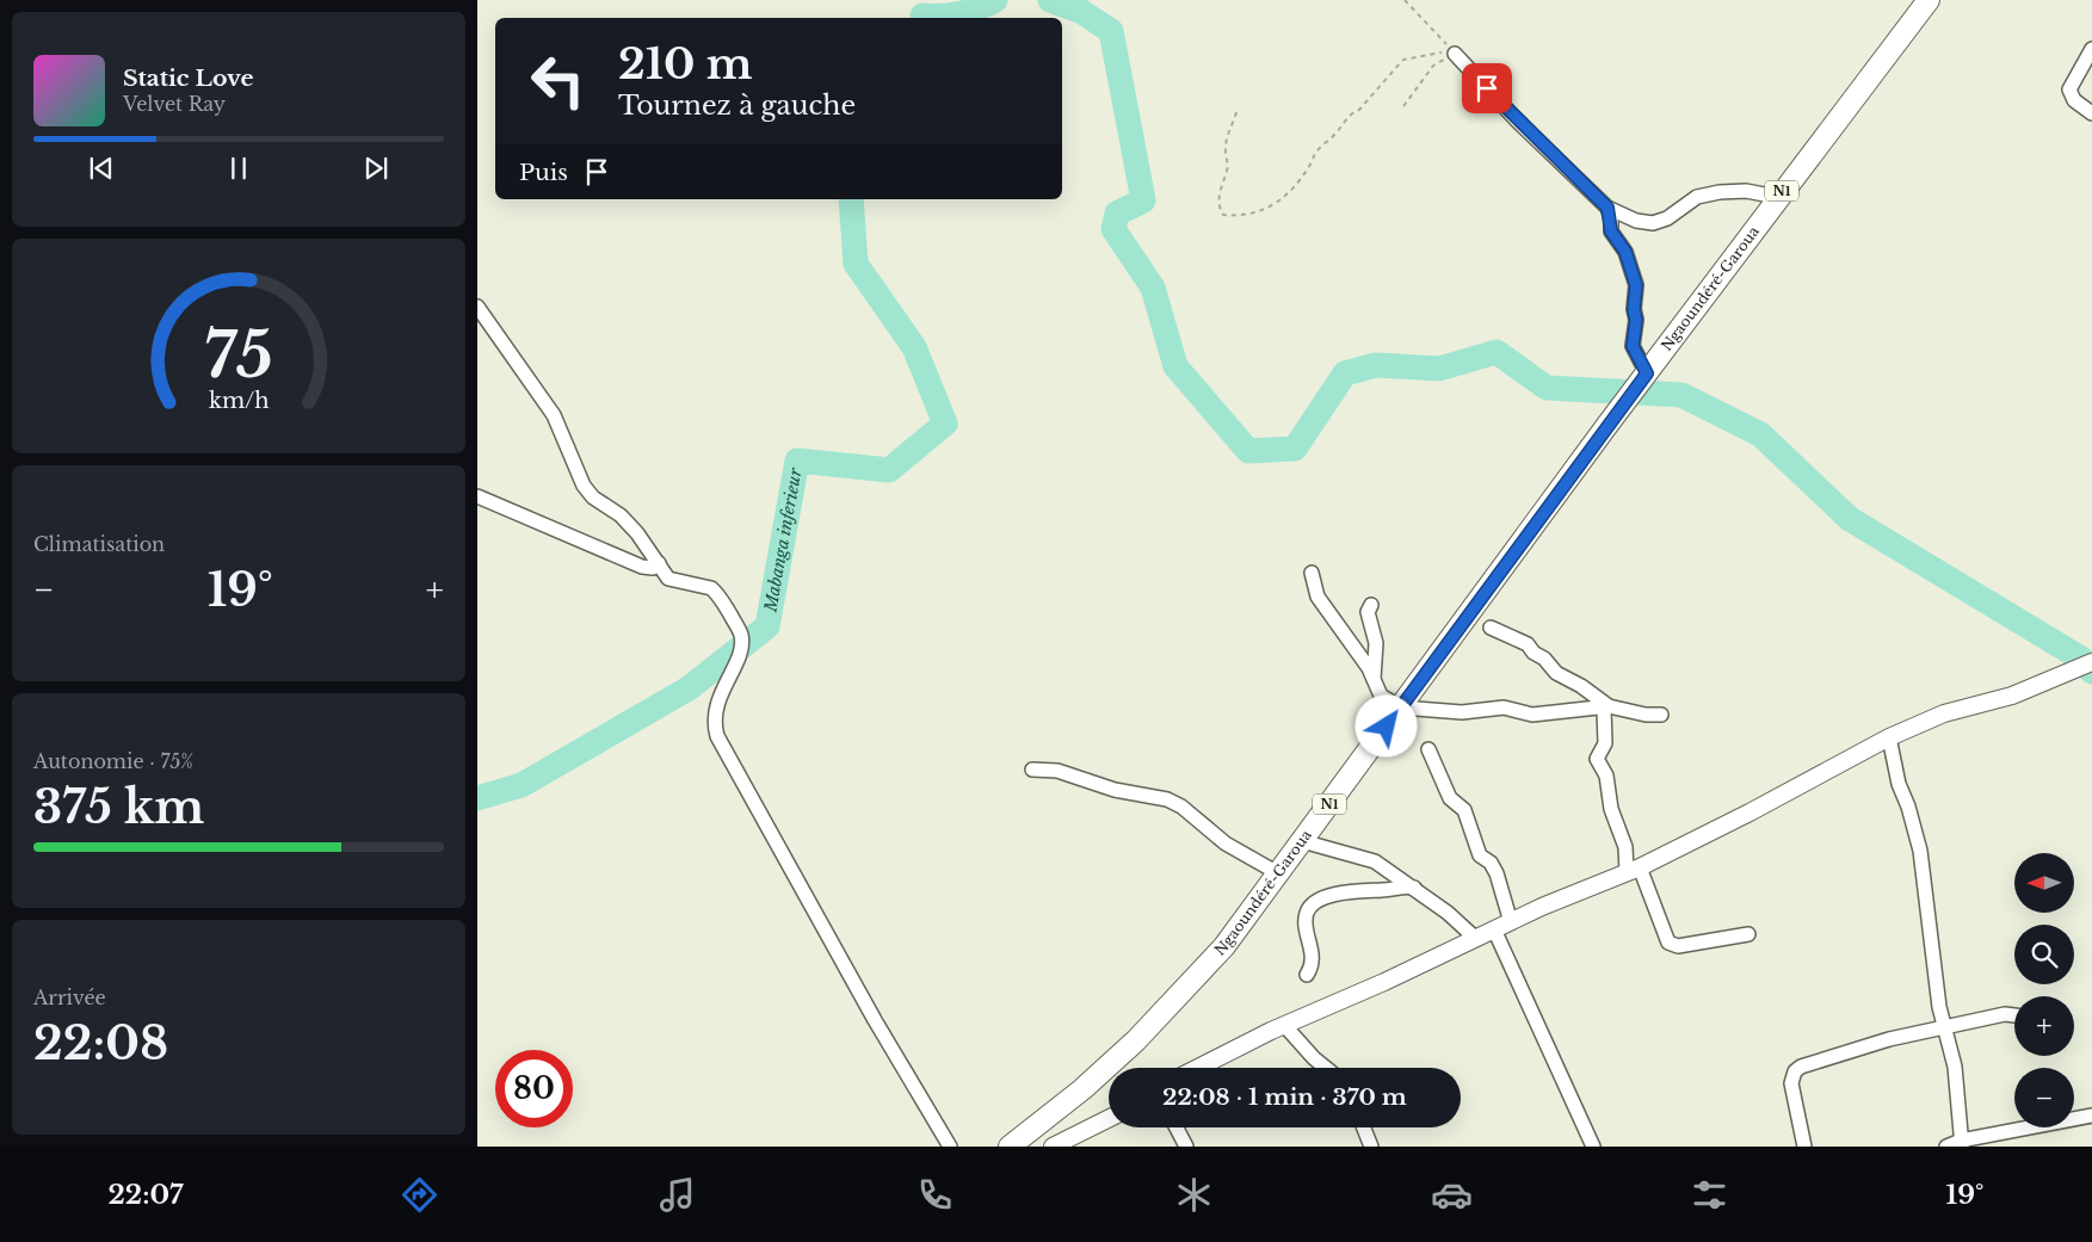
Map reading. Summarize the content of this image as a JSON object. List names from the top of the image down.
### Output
{
  "streets": {
    "highway": ["N1", "Ngaoundéré-Garoua"]
  },
  "water": ["Mabanga inferieur"],
  "north": "left",
  "page": {
    "turn": ["210 m", "Tournez à gauche"],
    "song": ["Static Love", "Velvet Ray"],
    "then": "Puis",
    "tile": [
      "Climatisation",
      ["Autonomie · 75%", "375 km"],
      ["Arrivée", "22:08"]
    ],
    "heat": ["−", "19°", "+"],
    "map_buttons": ["+", "−"],
    "limit": "80",
    "trip": "22:08 · 1 min · 370 m",
    "tabs": ["22:07", "19°"],
    "gauge": ["75", "km/h"]
  }
}
